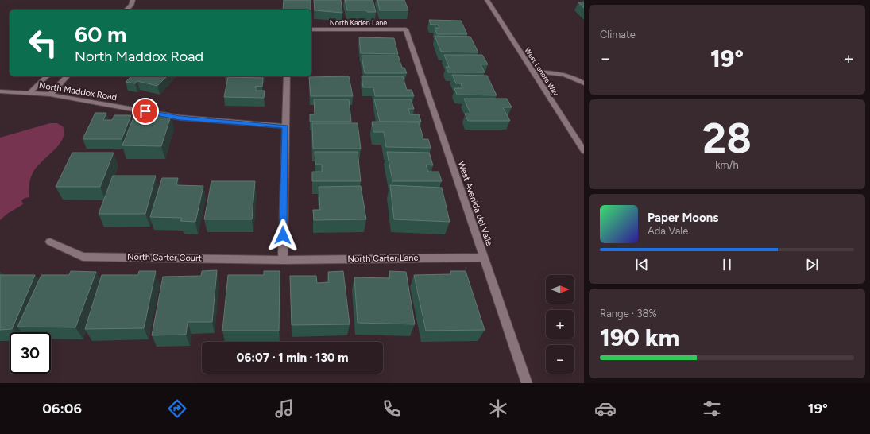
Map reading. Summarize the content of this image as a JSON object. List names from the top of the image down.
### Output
{
  "streets": {
    "street": [
      "North Kaden Lane",
      "West Lenora Way",
      "North Maddox Road",
      "West Avenida del Valle",
      "North Carter Court",
      "North Carter Lane"
    ]
  },
  "crossings": [
    ["North Kaden Lane", "West Avenida del Valle"],
    ["West Avenida del Valle", "North Carter Lane"],
    ["North Carter Court", "North Carter Lane"]
  ],
  "north": "right",
  "page": {
    "tile": [
      "Climate",
      ["28", "km/h"],
      ["Range · 38%", "190 km"]
    ],
    "turn": ["60 m", "North Maddox Road"],
    "heat": ["−", "19°", "+"],
    "song": ["Paper Moons", "Ada Vale"],
    "map_buttons": ["+", "−"],
    "limit": "30",
    "trip": "06:07 · 1 min · 130 m",
    "tabs": ["06:06", "19°"]
  }
}
